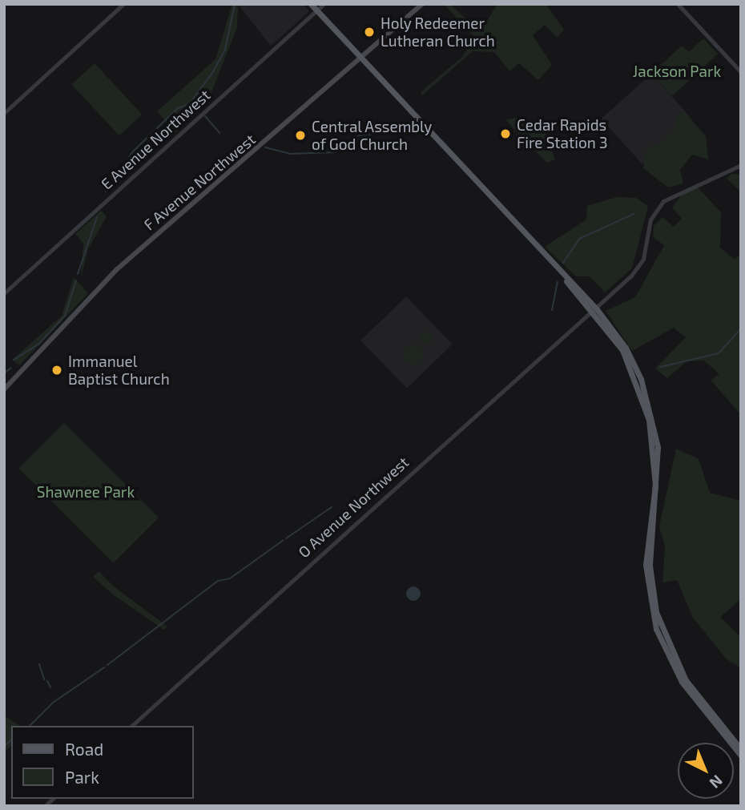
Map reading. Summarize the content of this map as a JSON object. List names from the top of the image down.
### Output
{
  "streets": {
    "main road": ["F Avenue Northwest"],
    "street": ["E Avenue Northwest", "O Avenue Northwest"]
  },
  "parks": ["Jackson Park", "Shawnee Park"],
  "places": [
    "Holy Redeemer Lutheran Church",
    "Cedar Rapids Fire Station 3",
    "Central Assembly of God Church",
    "Immanuel Baptist Church"
  ],
  "legend": ["Road", "Park"],
  "north": "bottom right"
}
